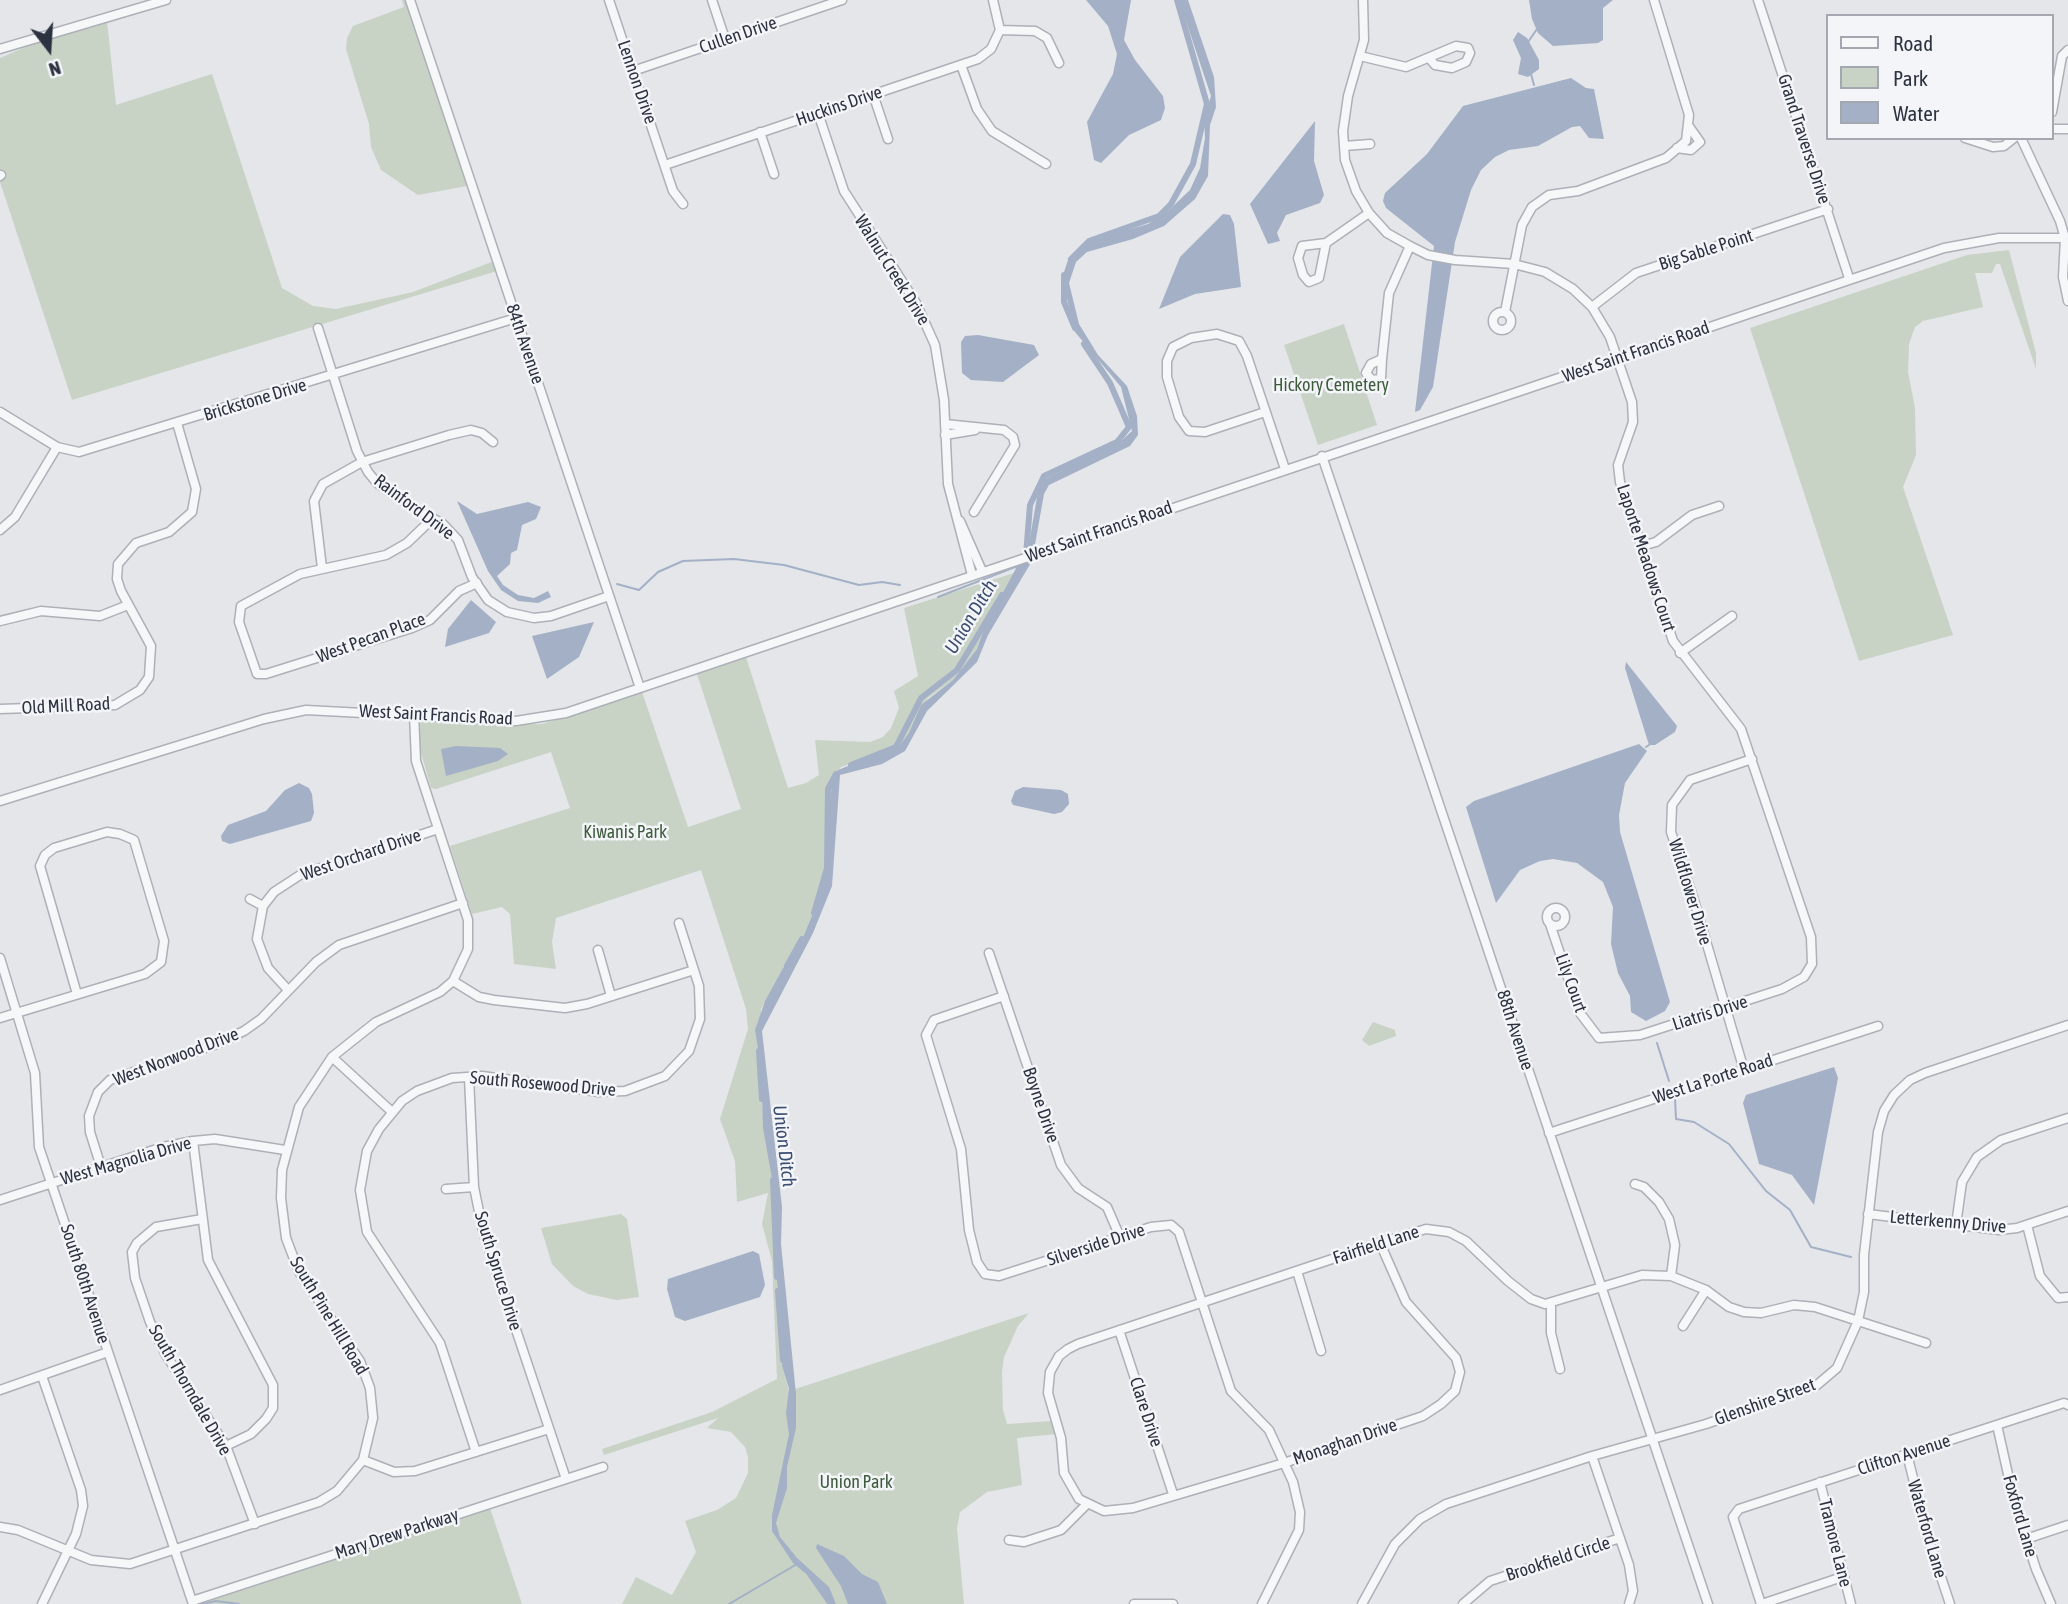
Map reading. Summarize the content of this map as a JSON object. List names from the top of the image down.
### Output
{
  "streets": {
    "street": [
      "Cullen Drive",
      "Lennon Drive",
      "Huckins Drive",
      "Grand Traverse Drive",
      "Big Sable Point",
      "Walnut Creek Drive",
      "84th Avenue",
      "West Saint Francis Road",
      "Brickstone Drive",
      "Rainford Drive",
      "Laporte Meadows Court",
      "West Pecan Place",
      "Old Mill Road",
      "West Orchard Drive",
      "Wildflower Drive",
      "Lily Court",
      "Liatris Drive",
      "88th Avenue",
      "West Norwood Drive",
      "West La Porte Road",
      "South Rosewood Drive",
      "Boyne Drive",
      "West Magnolia Drive",
      "Letterkenny Drive",
      "Silverside Drive",
      "Fairfield Lane",
      "South Spruce Drive",
      "South 80th Avenue",
      "South Pine Hill Road",
      "South Thorndale Drive",
      "Glenshire Street",
      "Clare Drive",
      "Monaghan Drive",
      "Clifton Avenue",
      "Foxford Lane",
      "Waterford Lane",
      "Mary Drew Parkway",
      "Tramore Lane",
      "Brookfield Circle"
    ]
  },
  "crossings": [
    ["Cullen Drive", "Lennon Drive"],
    ["Lennon Drive", "Huckins Drive"],
    ["Huckins Drive", "Walnut Creek Drive"],
    ["Grand Traverse Drive", "Big Sable Point"],
    ["Grand Traverse Drive", "West Saint Francis Road"],
    ["Big Sable Point", "Laporte Meadows Court"],
    ["Walnut Creek Drive", "West Saint Francis Road"],
    ["84th Avenue", "West Saint Francis Road"],
    ["84th Avenue", "Brickstone Drive"],
    ["84th Avenue", "Rainford Drive"],
    ["West Saint Francis Road", "Laporte Meadows Court"],
    ["West Saint Francis Road", "88th Avenue"],
    ["Brickstone Drive", "Rainford Drive"],
    ["Brickstone Drive", "Old Mill Road"],
    ["Rainford Drive", "West Pecan Place"],
    ["Laporte Meadows Court", "Wildflower Drive"],
    ["Laporte Meadows Court", "Liatris Drive"],
    ["Wildflower Drive", "Liatris Drive"],
    ["Wildflower Drive", "West La Porte Road"],
    ["Lily Court", "Liatris Drive"],
    ["88th Avenue", "West La Porte Road"],
    ["88th Avenue", "Glenshire Street"],
    ["West Norwood Drive", "West Magnolia Drive"],
    ["South Rosewood Drive", "South Spruce Drive"],
    ["Boyne Drive", "Silverside Drive"],
    ["West Magnolia Drive", "South 80th Avenue"],
    ["West Magnolia Drive", "South Pine Hill Road"],
    ["Letterkenny Drive", "Glenshire Street"],
    ["Silverside Drive", "Fairfield Lane"],
    ["Silverside Drive", "Monaghan Drive"],
    ["Fairfield Lane", "Clare Drive"],
    ["Fairfield Lane", "Monaghan Drive"],
    ["South Spruce Drive", "Mary Drew Parkway"],
    ["South 80th Avenue", "South Pine Hill Road"],
    ["South 80th Avenue", "Mary Drew Parkway"],
    ["South Pine Hill Road", "South Thorndale Drive"],
    ["Clare Drive", "Monaghan Drive"],
    ["Clifton Avenue", "Foxford Lane"],
    ["Clifton Avenue", "Waterford Lane"],
    ["Clifton Avenue", "Tramore Lane"]
  ],
  "water": ["Union Ditch"],
  "parks": ["Hickory Cemetery", "Kiwanis Park", "Union Park"],
  "legend": ["Road", "Park", "Water"],
  "north": "bottom"
}
